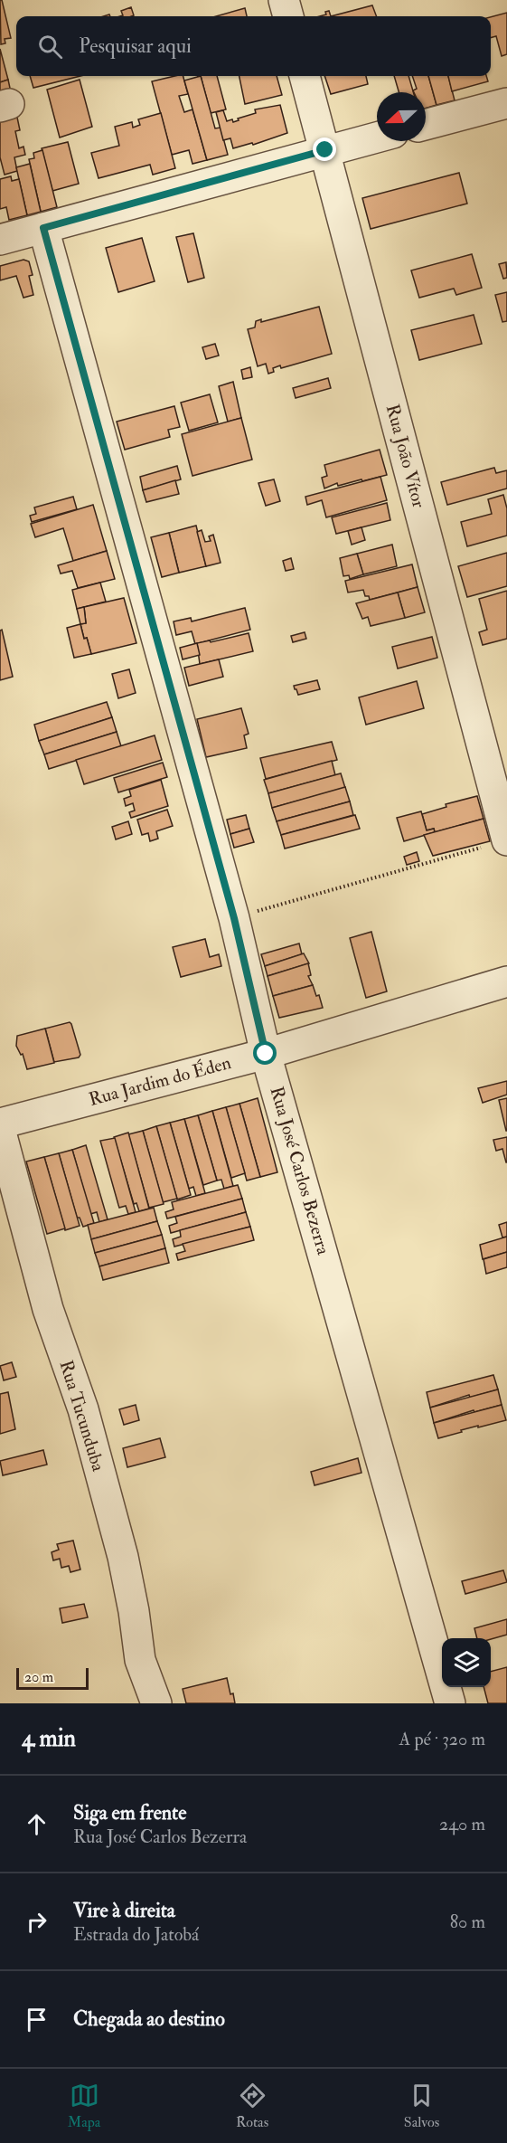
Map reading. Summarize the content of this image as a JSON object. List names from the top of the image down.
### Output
{
  "streets": {
    "street": [
      "Rua João Vítor",
      "Rua Jardim do Éden",
      "Rua José Carlos Bezerra",
      "Rua Tucunduba"
    ]
  },
  "crossings": [
    ["Rua Jardim do Éden", "Rua José Carlos Bezerra"]
  ],
  "scale_bar": "20 m",
  "north": "left",
  "page": {
    "search": "Pesquisar aqui",
    "scale": "20 m",
    "heading": ["4 min", "A pé · 320 m"],
    "list": [
      ["Siga em frente", "Rua José Carlos Bezerra", "240 m"],
      ["Vire à direita", "Estrada do Jatobá", "80 m"],
      "Chegada ao destino"
    ],
    "nav": ["Mapa", "Rotas", "Salvos"]
  }
}
